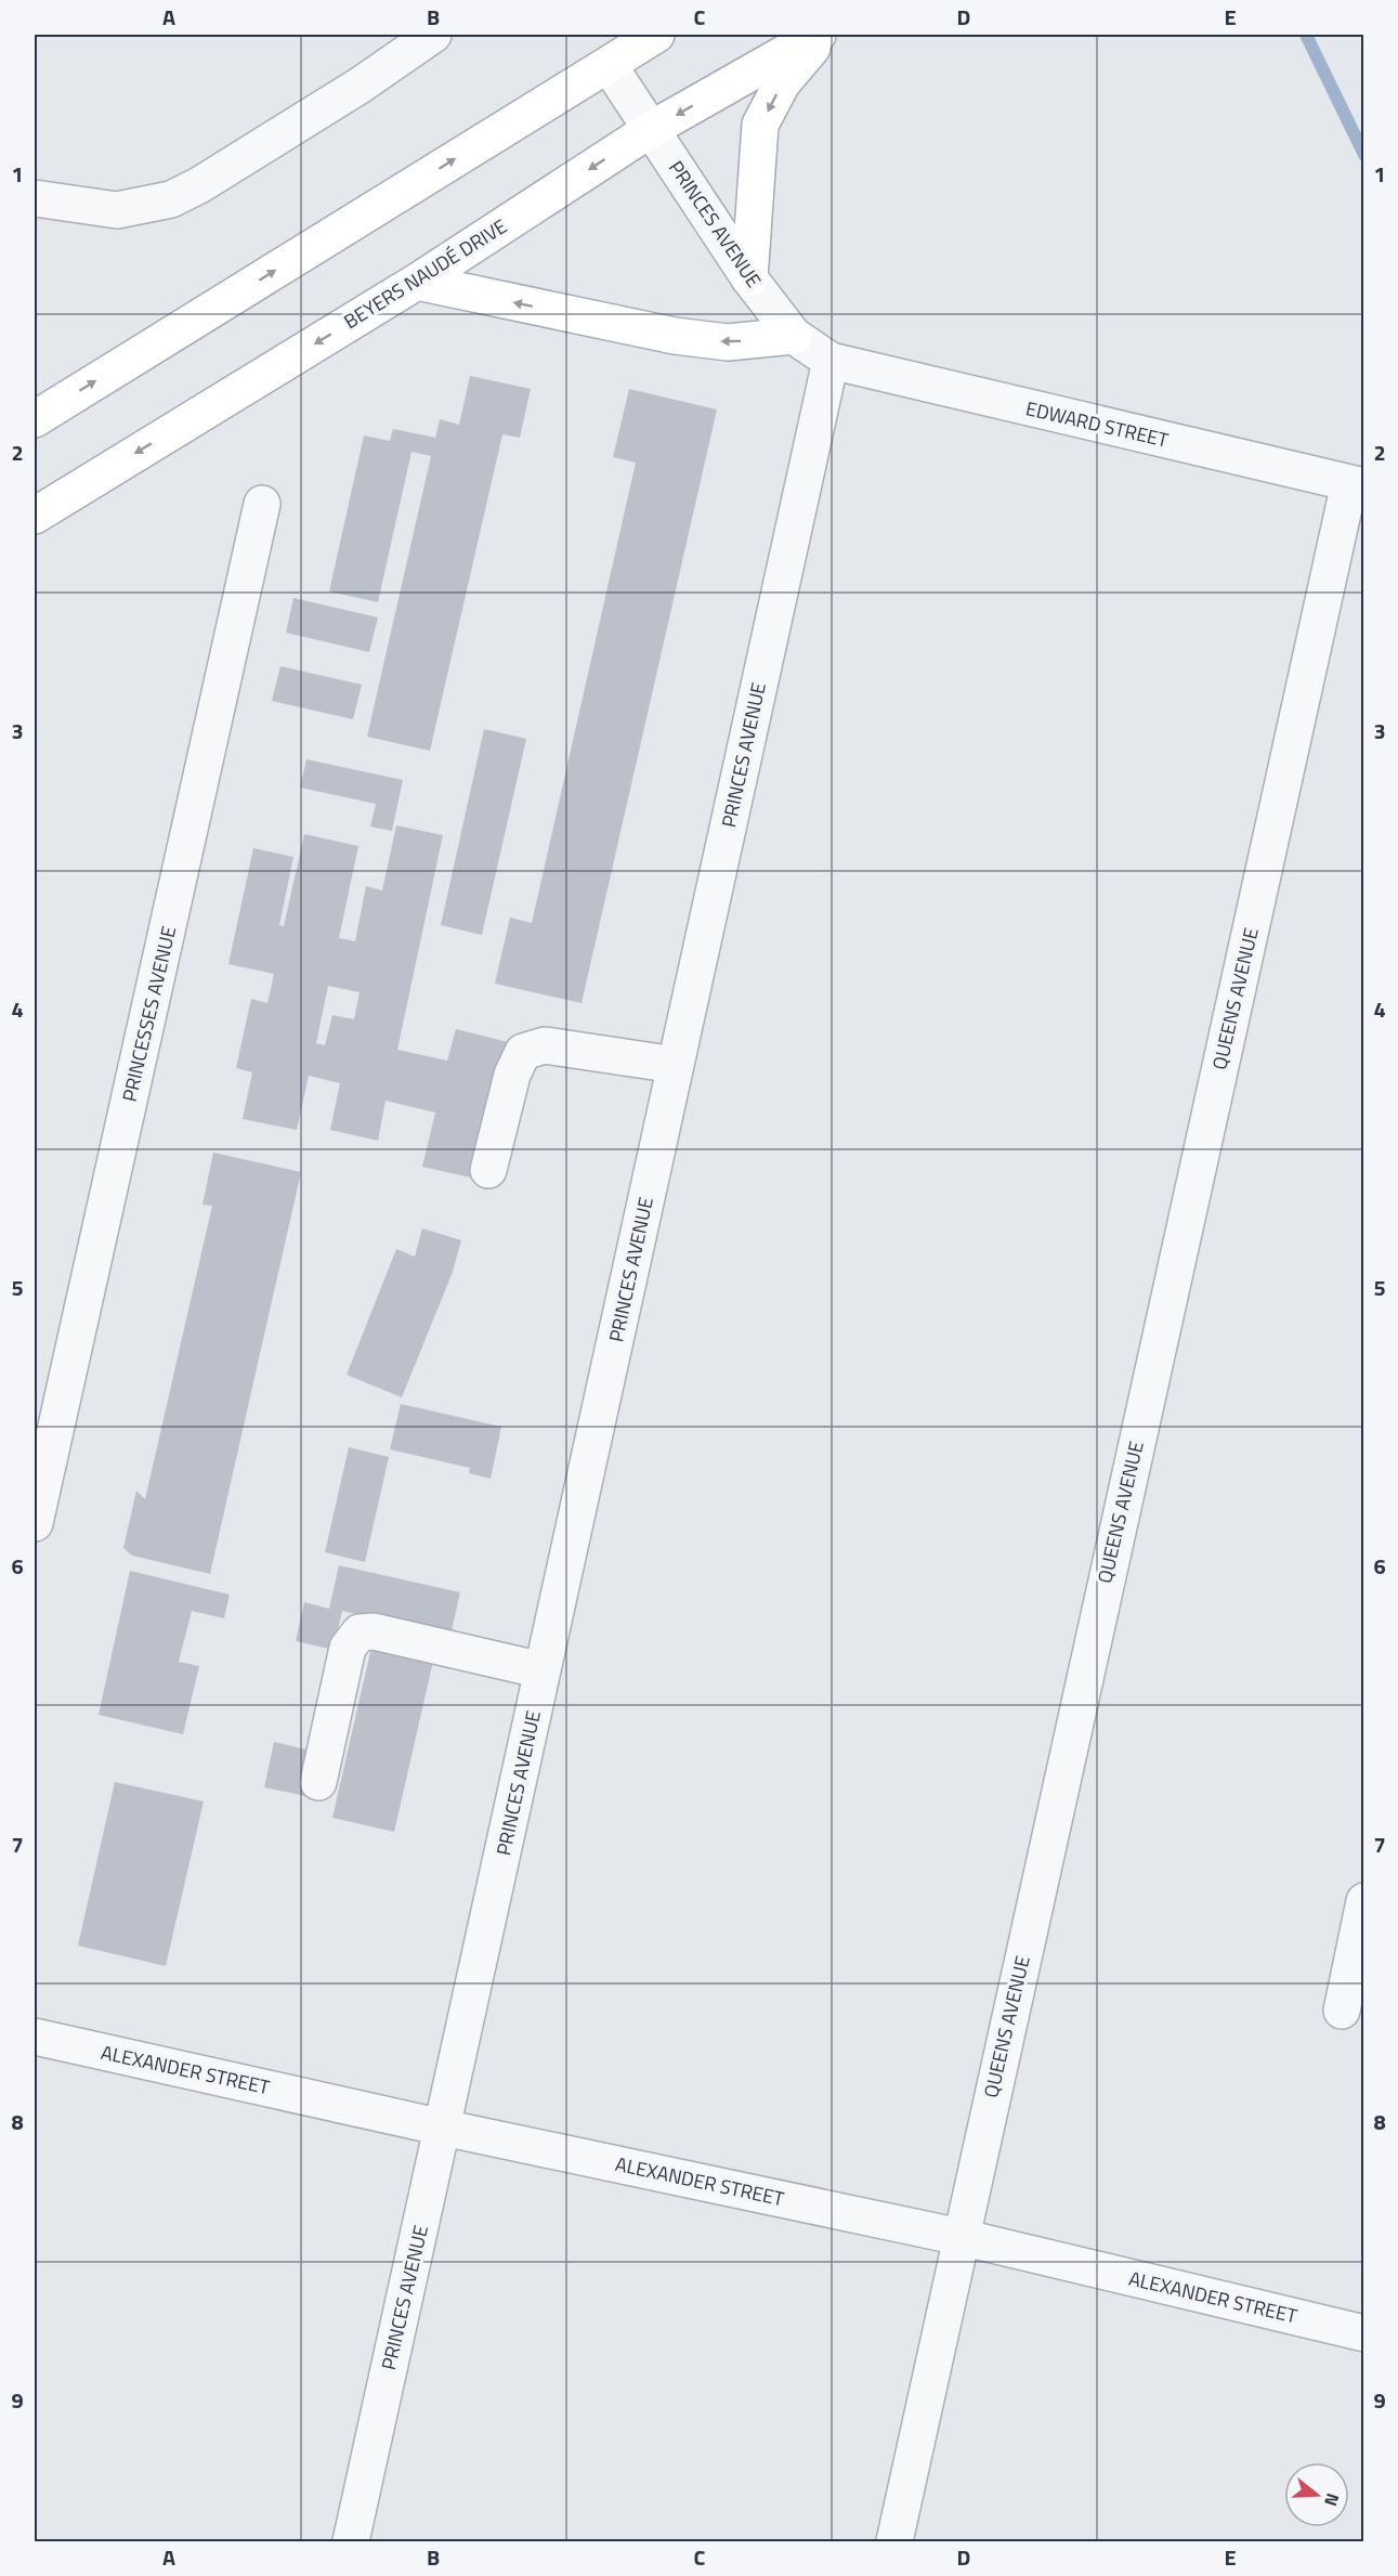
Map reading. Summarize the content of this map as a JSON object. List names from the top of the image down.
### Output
{
  "streets": {
    "main road": ["BEYERS NAUDÉ DRIVE"],
    "street": [
      "PRINCES AVENUE",
      "EDWARD STREET",
      "QUEENS AVENUE",
      "PRINCESSES AVENUE",
      "ALEXANDER STREET"
    ]
  },
  "crossings": [
    ["PRINCES AVENUE", "BEYERS NAUDÉ DRIVE"],
    ["PRINCES AVENUE", "EDWARD STREET"],
    ["PRINCES AVENUE", "ALEXANDER STREET"],
    ["EDWARD STREET", "QUEENS AVENUE"],
    ["QUEENS AVENUE", "ALEXANDER STREET"]
  ],
  "north": "right",
  "grid": {
    "columns": [
      "A",
      "B",
      "C",
      "D",
      "E"
    ],
    "rows": [
      "1",
      "2",
      "3",
      "4",
      "5",
      "6",
      "7",
      "8",
      "9"
    ]
  }
}
